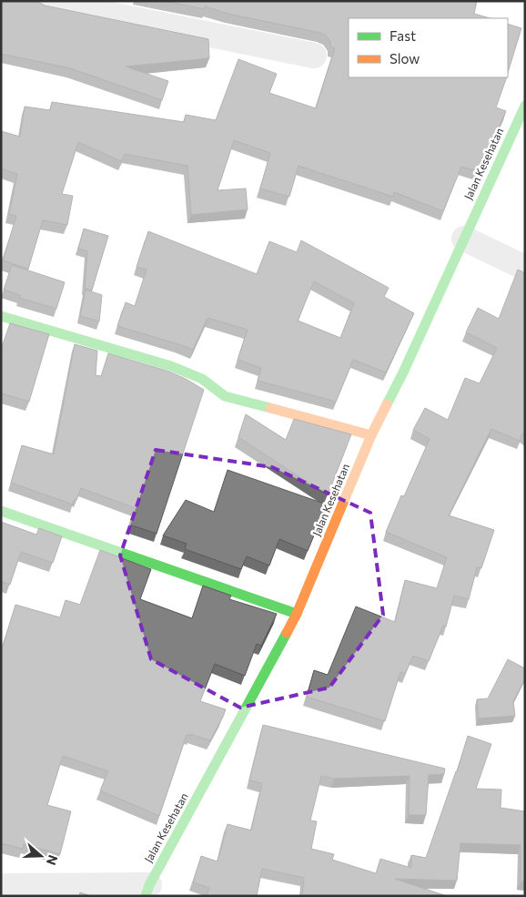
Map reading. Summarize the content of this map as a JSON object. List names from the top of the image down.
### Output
{
  "streets": {
    "street": ["Jalan Kesehatan"]
  },
  "legend": ["Fast", "Slow"],
  "north": "right"
}
